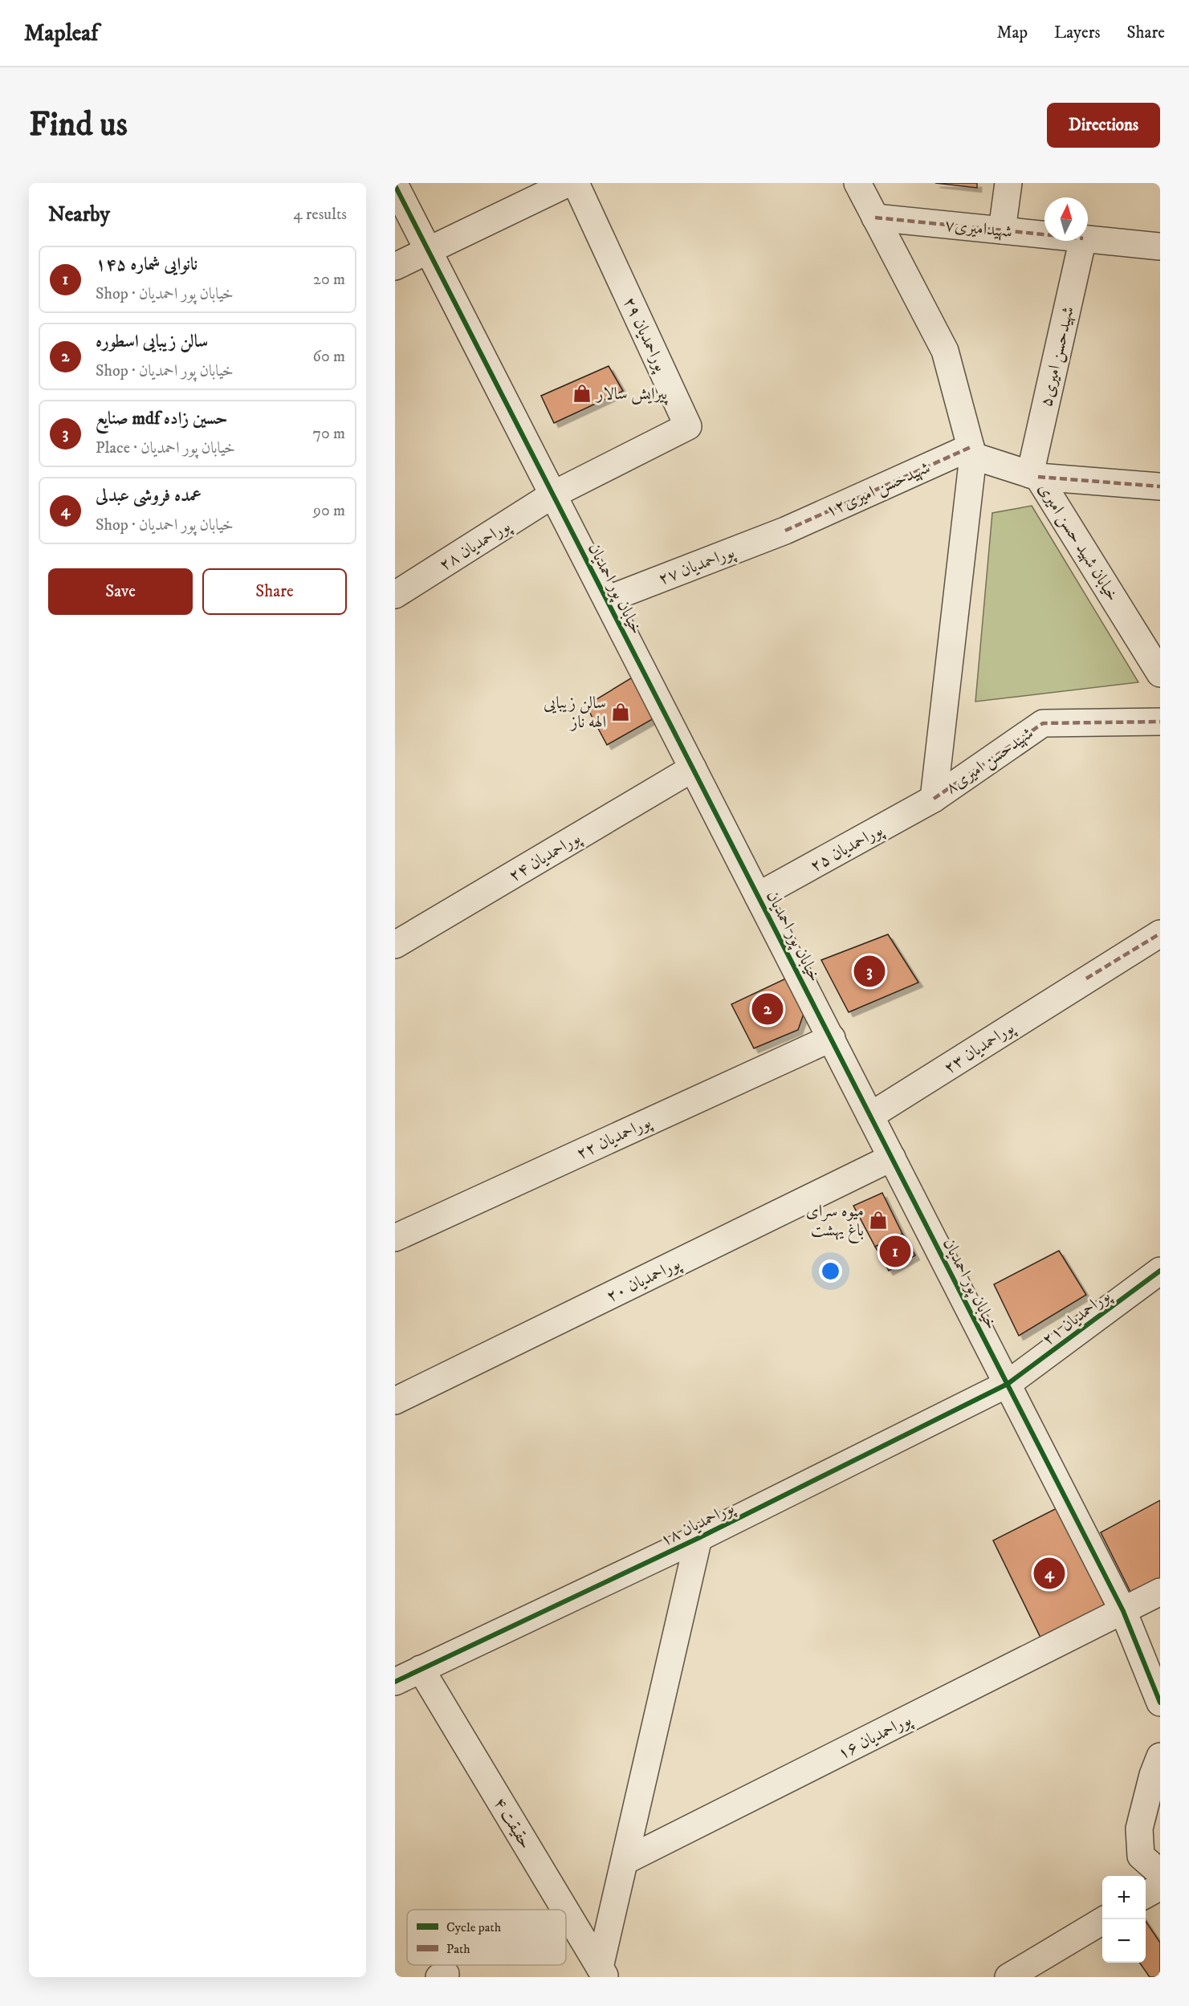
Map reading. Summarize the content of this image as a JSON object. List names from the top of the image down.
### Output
{
  "streets": {
    "street": [
      "شهیدامیری۷",
      "پوراحمدیان ۲۹",
      "شهیدحسن امیری۵",
      "شهیدحسن امیری۱۲",
      "خیابان شهید حسن امیری",
      "پوراحمدیان ۲۸",
      "پوراحمدیان ۲۷",
      "خیابان پور احمدیان",
      "شهیدحسن امیری۸",
      "پوراحمدیان ۲۵",
      "پوراحمدیان ۲۴",
      "پوراحمدیان ۲۳",
      "پوراحمدیان ۲۲",
      "پوراحمدیان ۲۰",
      "پوراحمدیان ۲۱",
      "پوراحمدیان ۱۸",
      "پوراحمدیان ۱۶",
      "حقیقت ۴"
    ]
  },
  "crossings": [
    ["پوراحمدیان ۲۹", "پوراحمدیان ۲۸"],
    ["پوراحمدیان ۲۹", "خیابان پور احمدیان"],
    ["شهیدحسن امیری۵", "خیابان شهید حسن امیری"],
    ["شهیدحسن امیری۱۲", "خیابان شهید حسن امیری"],
    ["شهیدحسن امیری۱۲", "پوراحمدیان ۲۷"],
    ["پوراحمدیان ۲۸", "خیابان پور احمدیان"],
    ["پوراحمدیان ۲۷", "خیابان پور احمدیان"],
    ["خیابان پور احمدیان", "پوراحمدیان ۲۵"],
    ["خیابان پور احمدیان", "پوراحمدیان ۲۴"],
    ["خیابان پور احمدیان", "پوراحمدیان ۲۳"],
    ["خیابان پور احمدیان", "پوراحمدیان ۲۲"],
    ["خیابان پور احمدیان", "پوراحمدیان ۲۰"],
    ["خیابان پور احمدیان", "پوراحمدیان ۲۱"],
    ["خیابان پور احمدیان", "پوراحمدیان ۱۸"],
    ["خیابان پور احمدیان", "پوراحمدیان ۱۶"],
    ["شهیدحسن امیری۸", "پوراحمدیان ۲۵"],
    ["پوراحمدیان ۲۱", "پوراحمدیان ۱۸"],
    ["پوراحمدیان ۱۸", "حقیقت ۴"]
  ],
  "places": {
    "shop": ["پیرایش سالار", "سالن زیبایی الهه ناز", "میوه سرای باغ یهشت"]
  },
  "legend": ["Cycle path", "Path"],
  "north": "top",
  "page": {
    "header": "Mapleaf",
    "nav": ["Map", "Layers", "Share"],
    "buttons": [
      "Directions",
      ["Save", "Share"]
    ],
    "title": "Find us",
    "heading": ["Nearby", "4 results"],
    "list": [
      {
        "mark": "1",
        "name": "نانوایی شماره ۱۴۵",
        "note": "Shop · خیابان پور احمدیان",
        "value": "20 m"
      },
      {
        "mark": "2",
        "name": "سالن زیبایی اسطوره",
        "note": "Shop · خیابان پور احمدیان",
        "value": "60 m"
      },
      {
        "mark": "3",
        "name": "صنایع mdf حسین زاده",
        "note": "Place · خیابان پور احمدیان",
        "value": "70 m"
      },
      {
        "mark": "4",
        "name": "عمده فروشی عبدلی",
        "note": "Shop · خیابان پور احمدیان",
        "value": "90 m"
      }
    ],
    "pins": [
      "3",
      "2",
      "1",
      "4"
    ],
    "map_buttons": ["+", "−"]
  }
}
